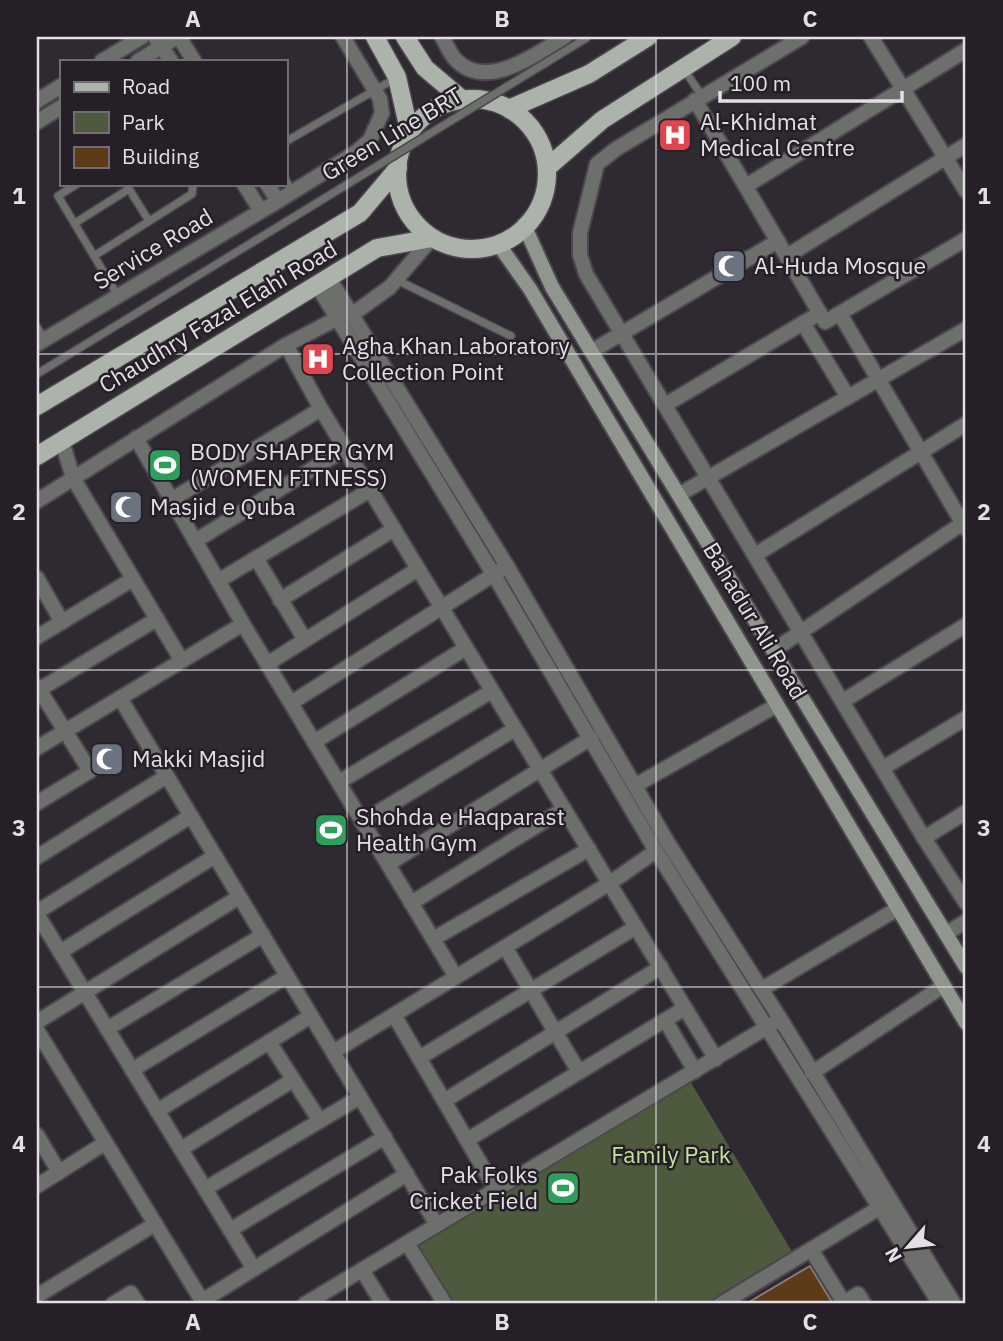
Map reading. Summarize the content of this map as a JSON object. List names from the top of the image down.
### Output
{
  "streets": {
    "main road": ["Chaudhry Fazal Elahi Road", "Bahadur Ali Road"],
    "street": ["Service Road"],
    "lane": ["Green Line BRT"]
  },
  "crossings": [
    ["Chaudhry Fazal Elahi Road", "Bahadur Ali Road"]
  ],
  "parks": ["Family Park"],
  "places": {
    "hospital": ["Al-Khidmat Medical Centre", "Agha Khan Laboratory Collection Point"],
    "mosque": ["Al-Huda Mosque", "Masjid e Quba", "Makki Masjid"],
    "sports": ["BODY SHAPER GYM (WOMEN FITNESS)", "Shohda e Haqparast Health Gym", "Pak Folks Cricket Field"]
  },
  "legend": ["Road", "Park", "Building"],
  "scale_bar": "100 m",
  "north": "bottom left",
  "grid": {
    "columns": ["A", "B", "C"],
    "rows": [
      "1",
      "2",
      "3",
      "4"
    ]
  }
}
